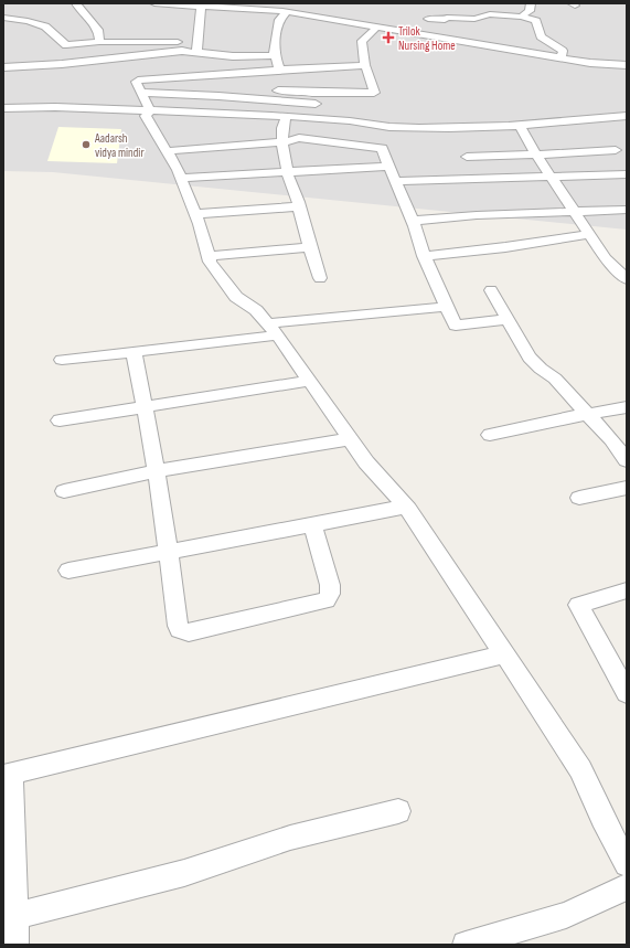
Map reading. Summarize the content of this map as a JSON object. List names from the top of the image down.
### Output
{
  "places": {
    "health": ["Trilok Nursing Home"],
    "other": ["Aadarsh vidya mindir"]
  }
}
